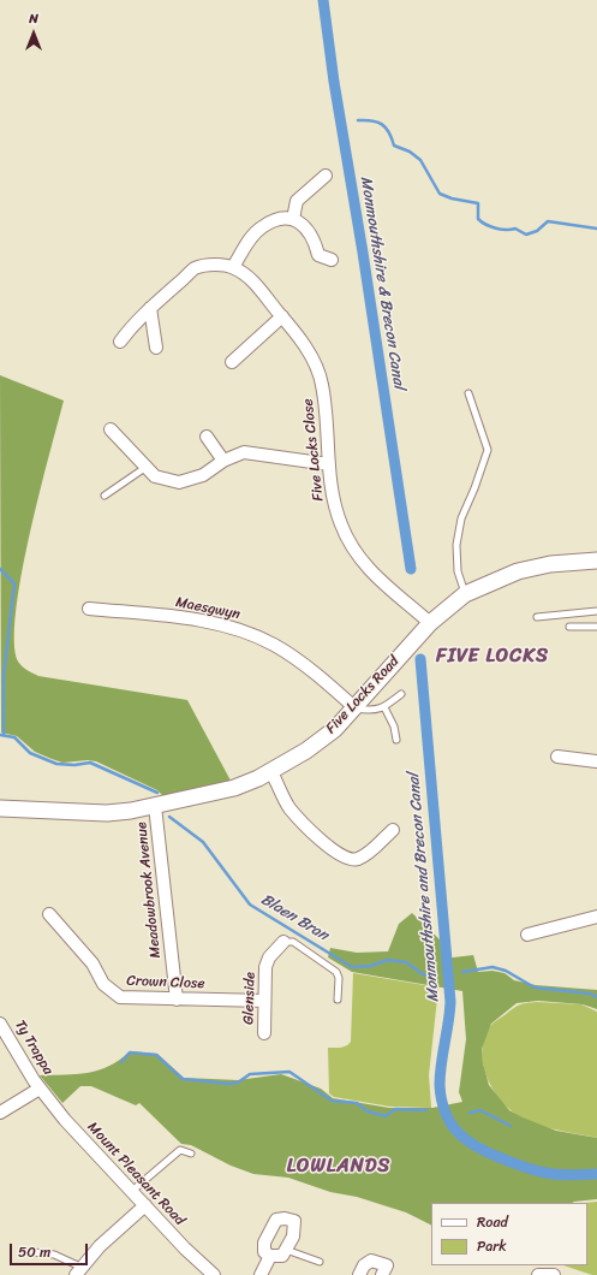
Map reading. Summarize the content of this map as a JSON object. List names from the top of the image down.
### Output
{
  "streets": {
    "street": [
      "Five Locks Close",
      "Maesgwyn",
      "Five Locks Road",
      "Meadowbrook Avenue",
      "Crown Close",
      "Glenside",
      "Ty Trappa",
      "Mount Pleasant Road"
    ]
  },
  "crossings": [
    ["Five Locks Close", "Five Locks Road"],
    ["Maesgwyn", "Five Locks Road"],
    ["Five Locks Road", "Meadowbrook Avenue"],
    ["Meadowbrook Avenue", "Crown Close"],
    ["Crown Close", "Glenside"],
    ["Ty Trappa", "Mount Pleasant Road"]
  ],
  "districts": ["FIVE LOCKS", "LOWLANDS"],
  "water": ["Monmouthshire & Brecon Canal", "Monmouthshire and Brecon Canal", "Blaen Bran"],
  "legend": ["Road", "Park"],
  "scale_bar": "50 m",
  "north": "top"
}
